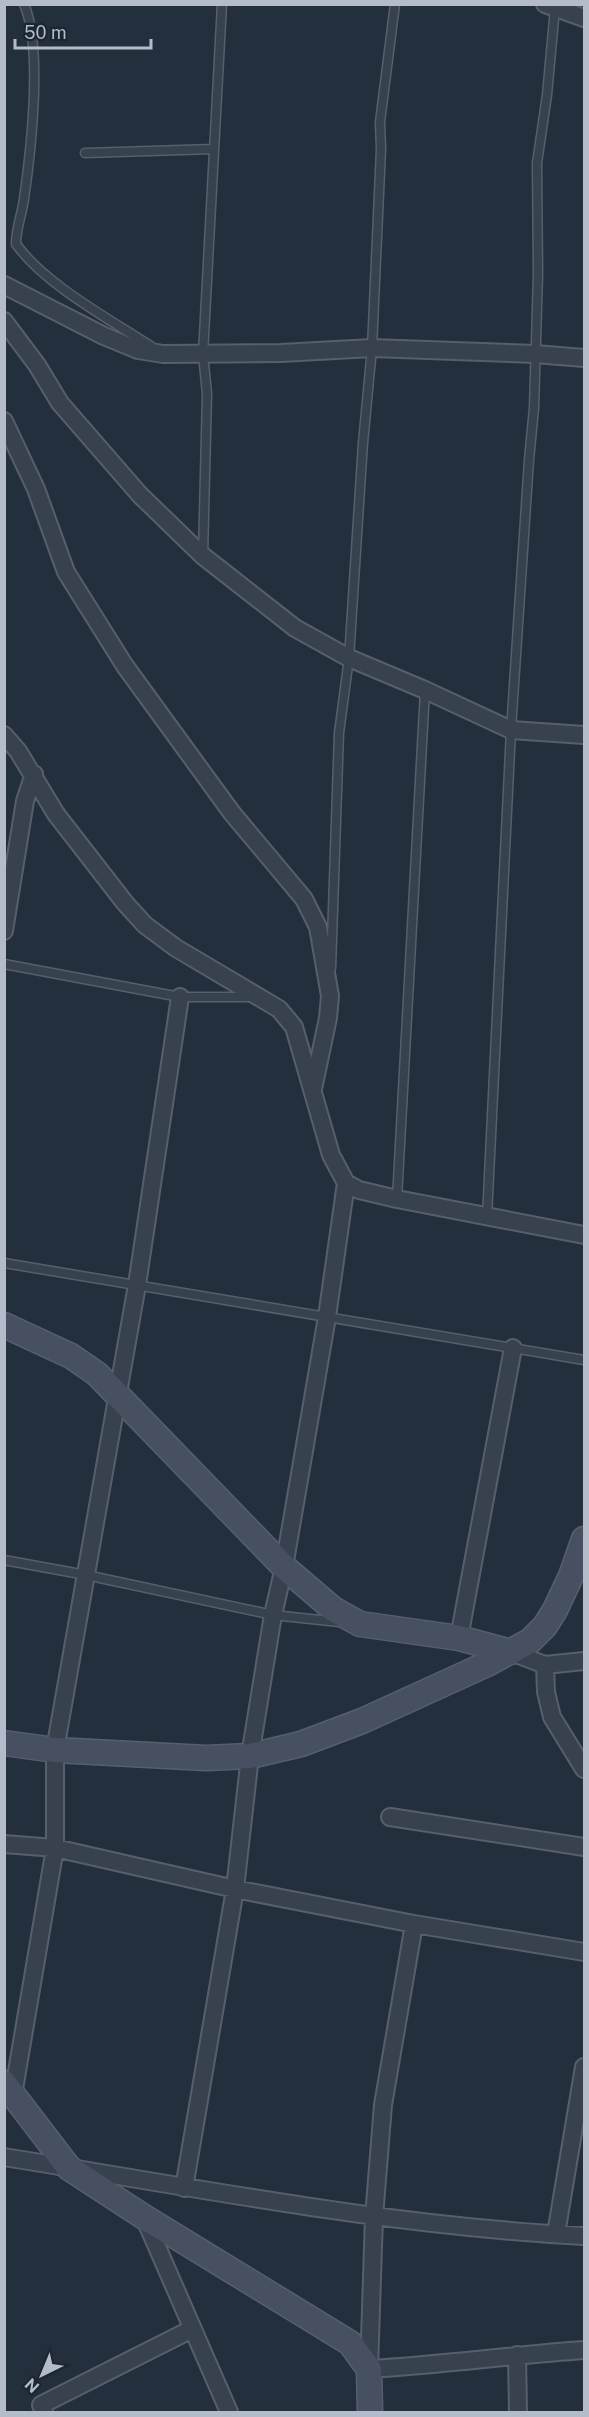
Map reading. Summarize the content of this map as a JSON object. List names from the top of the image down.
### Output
{
  "scale_bar": "50 m",
  "north": "bottom left"
}
